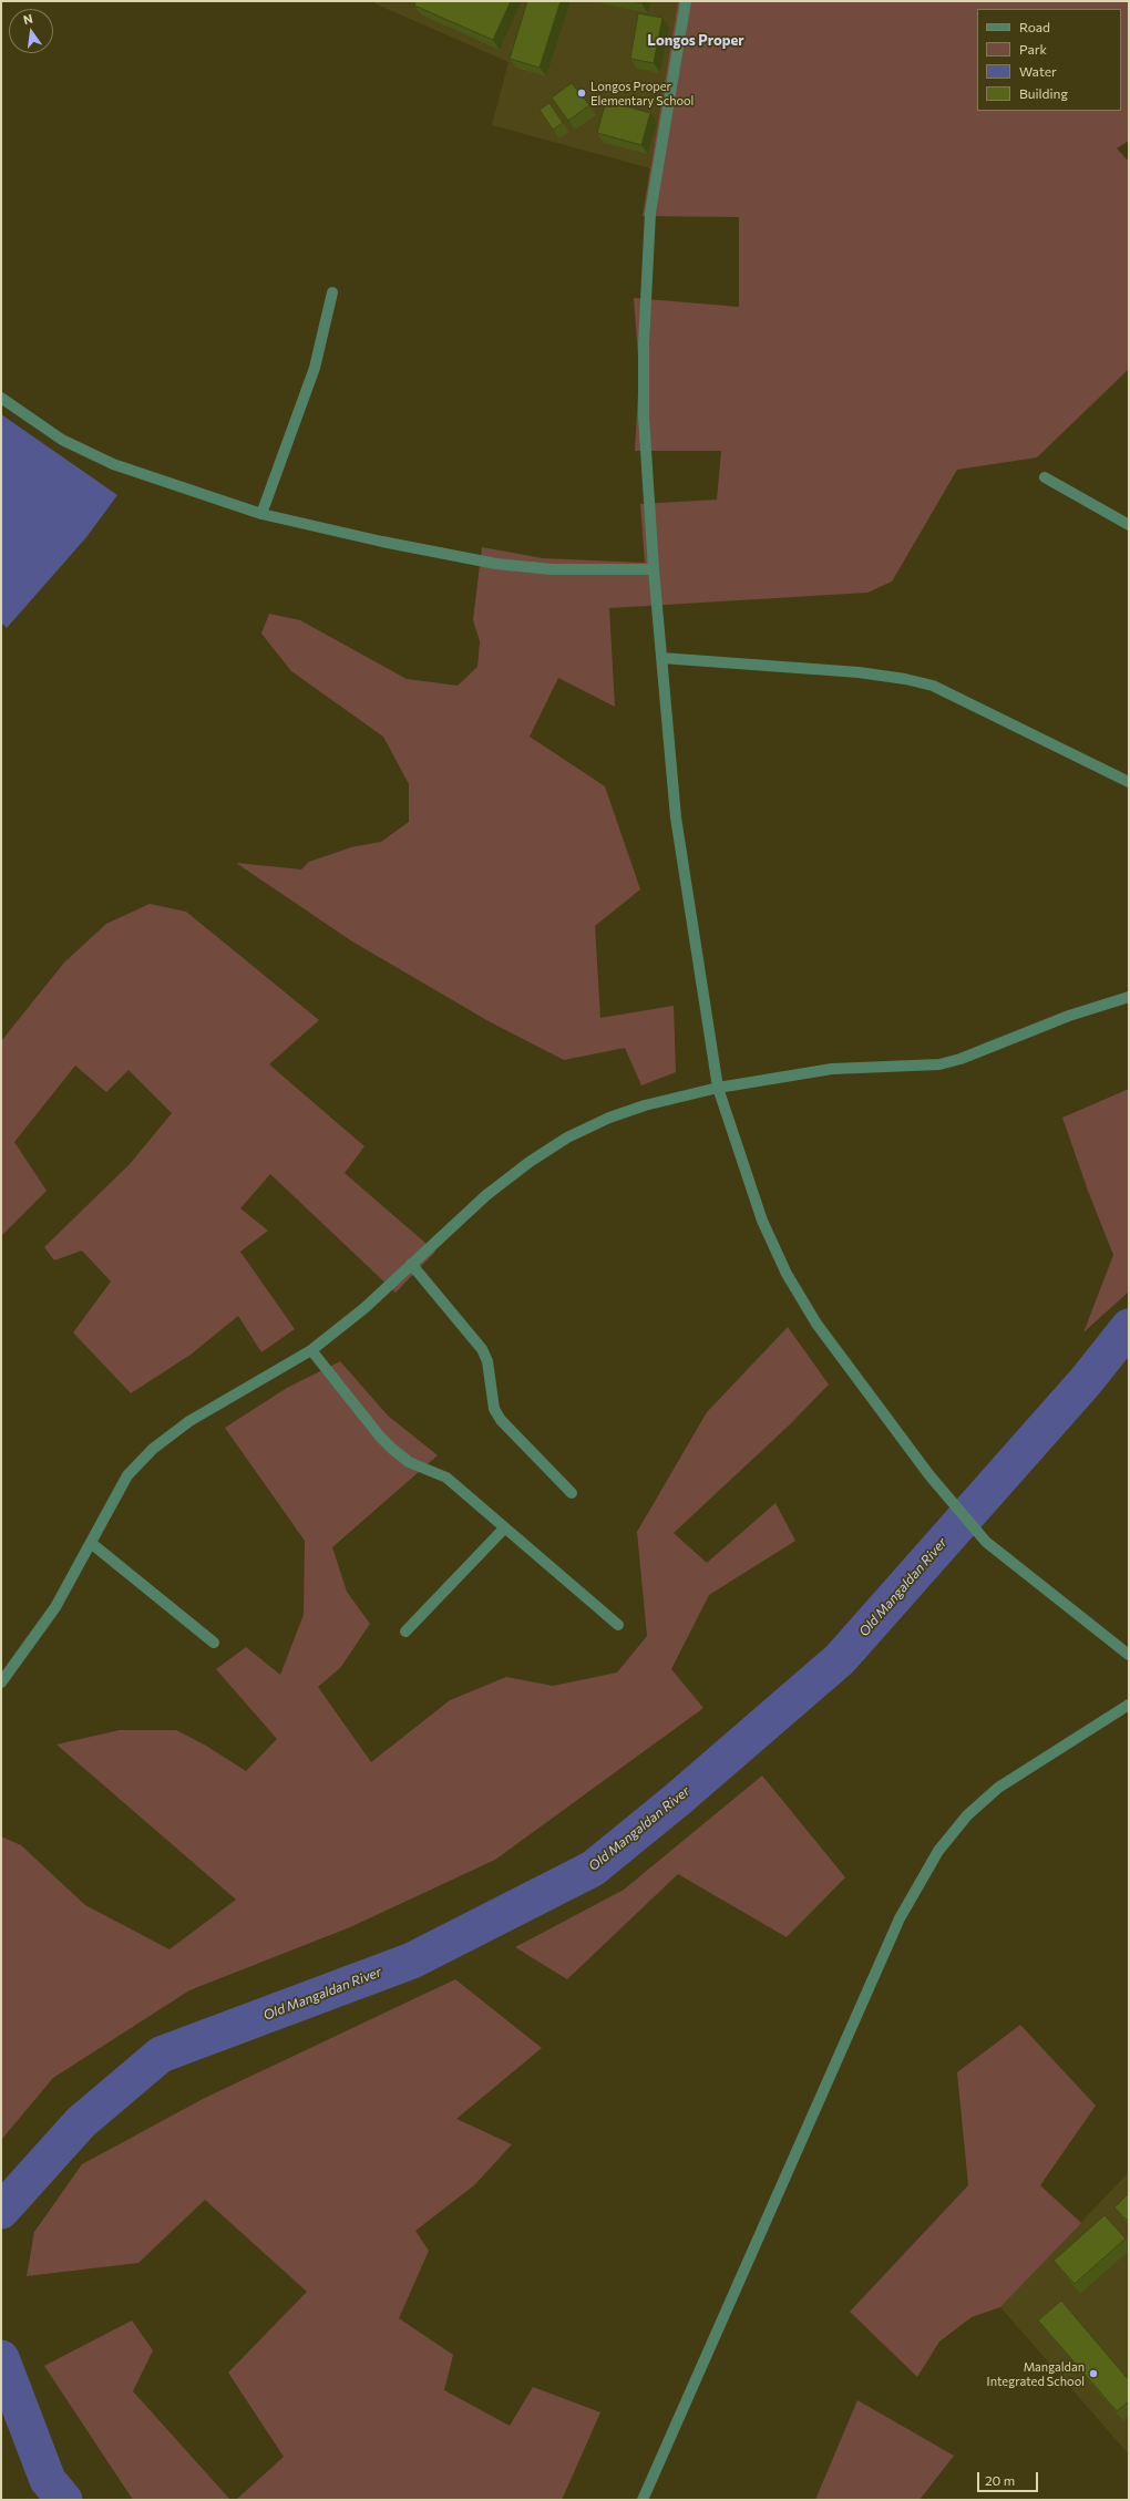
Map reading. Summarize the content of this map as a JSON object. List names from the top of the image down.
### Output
{
  "districts": ["Longos Proper"],
  "water": ["Old Mangaldan River"],
  "places": ["Longos Proper Elementary School", "Mangaldan Integrated School"],
  "legend": [
    "Road",
    "Park",
    "Water",
    "Building"
  ],
  "scale_bar": "20 m",
  "north": "top"
}
